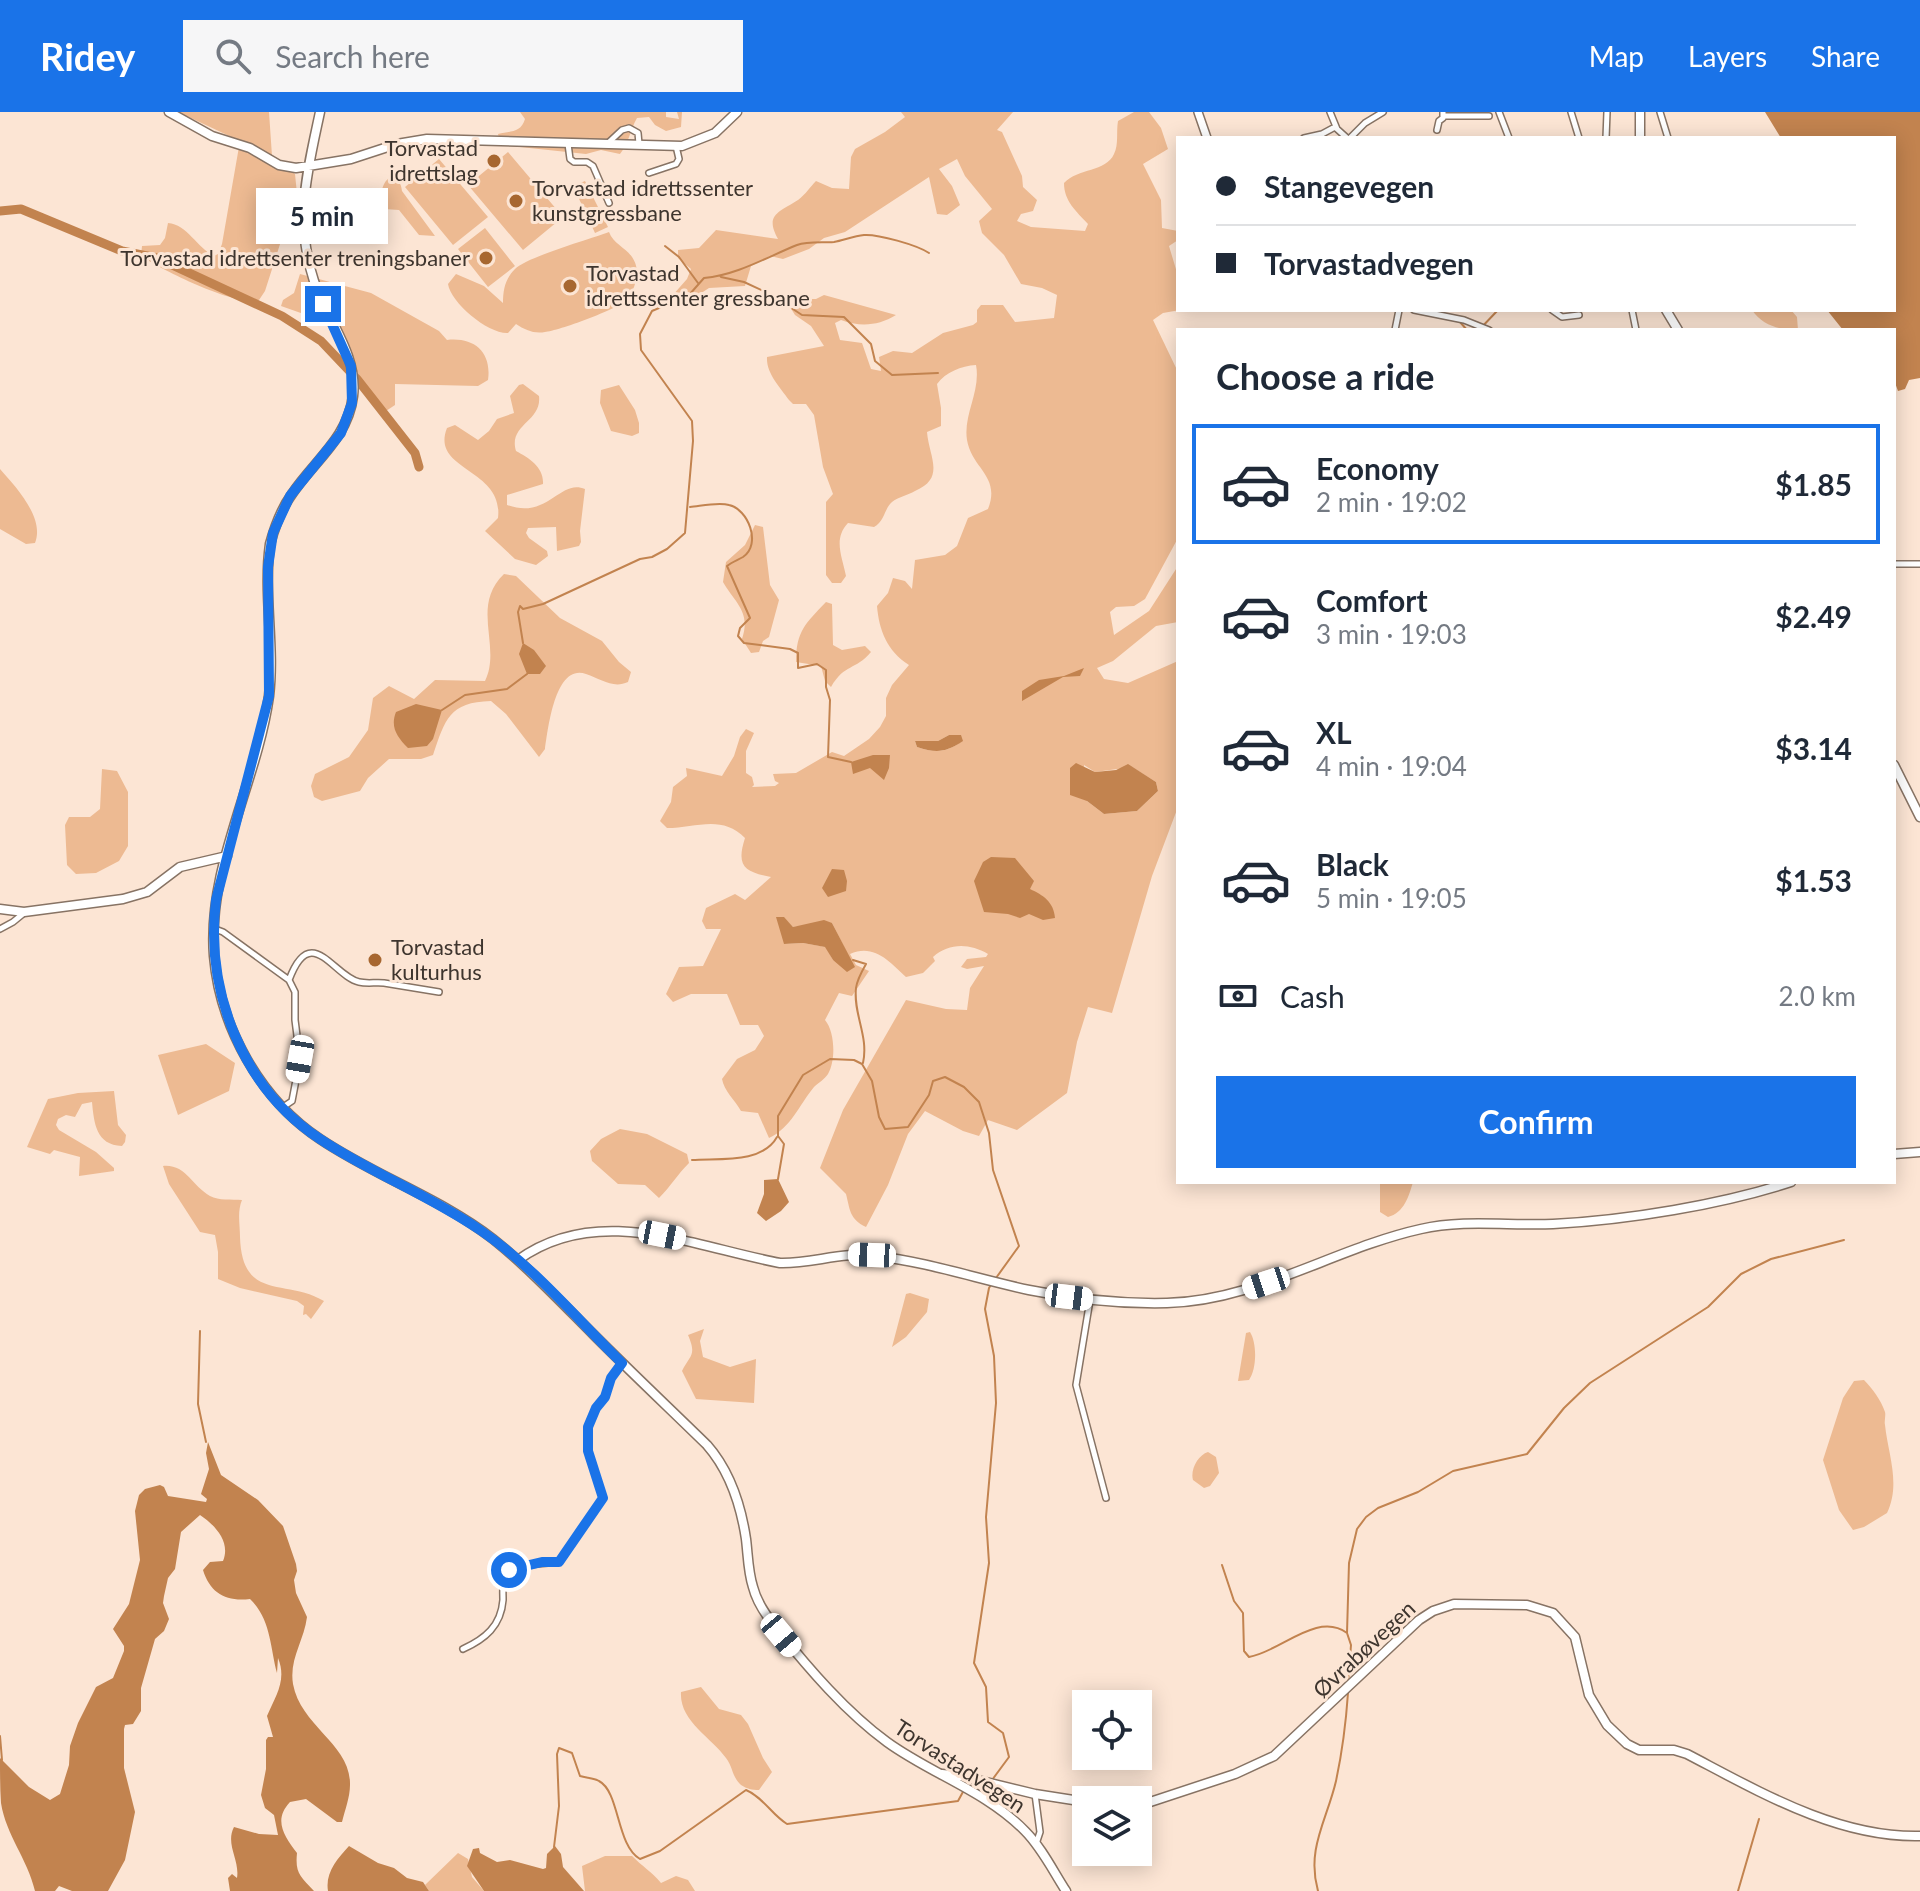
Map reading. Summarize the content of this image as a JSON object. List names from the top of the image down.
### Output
{
  "streets": {
    "main road": ["Øvrabøvegen", "Torvastadvegen"]
  },
  "places": [
    "Torvastad idrettslag",
    "Torvastad idrettssenter kunstgressbane",
    "Torvastad idrettsenter treningsbaner",
    "Torvastad idrettssenter gressbane",
    "Torvastad kulturhus"
  ],
  "page": {
    "header": "Ridey",
    "search": "Search here",
    "nav": ["Map", "Layers", "Share"],
    "banner": ["Stangevegen", "Torvastadvegen"],
    "bubble": "5 min",
    "heading": "Choose a ride",
    "list": [
      {
        "name": "Economy",
        "note": "2 min · 19:02",
        "value": "$1.85"
      },
      {
        "name": "Comfort",
        "note": "3 min · 19:03",
        "value": "$2.49"
      },
      {
        "name": "XL",
        "note": "4 min · 19:04",
        "value": "$3.14"
      },
      {
        "name": "Black",
        "note": "5 min · 19:05",
        "value": "$1.53"
      }
    ],
    "pay": ["Cash", "2.0 km"],
    "buttons": "Confirm"
  }
}
